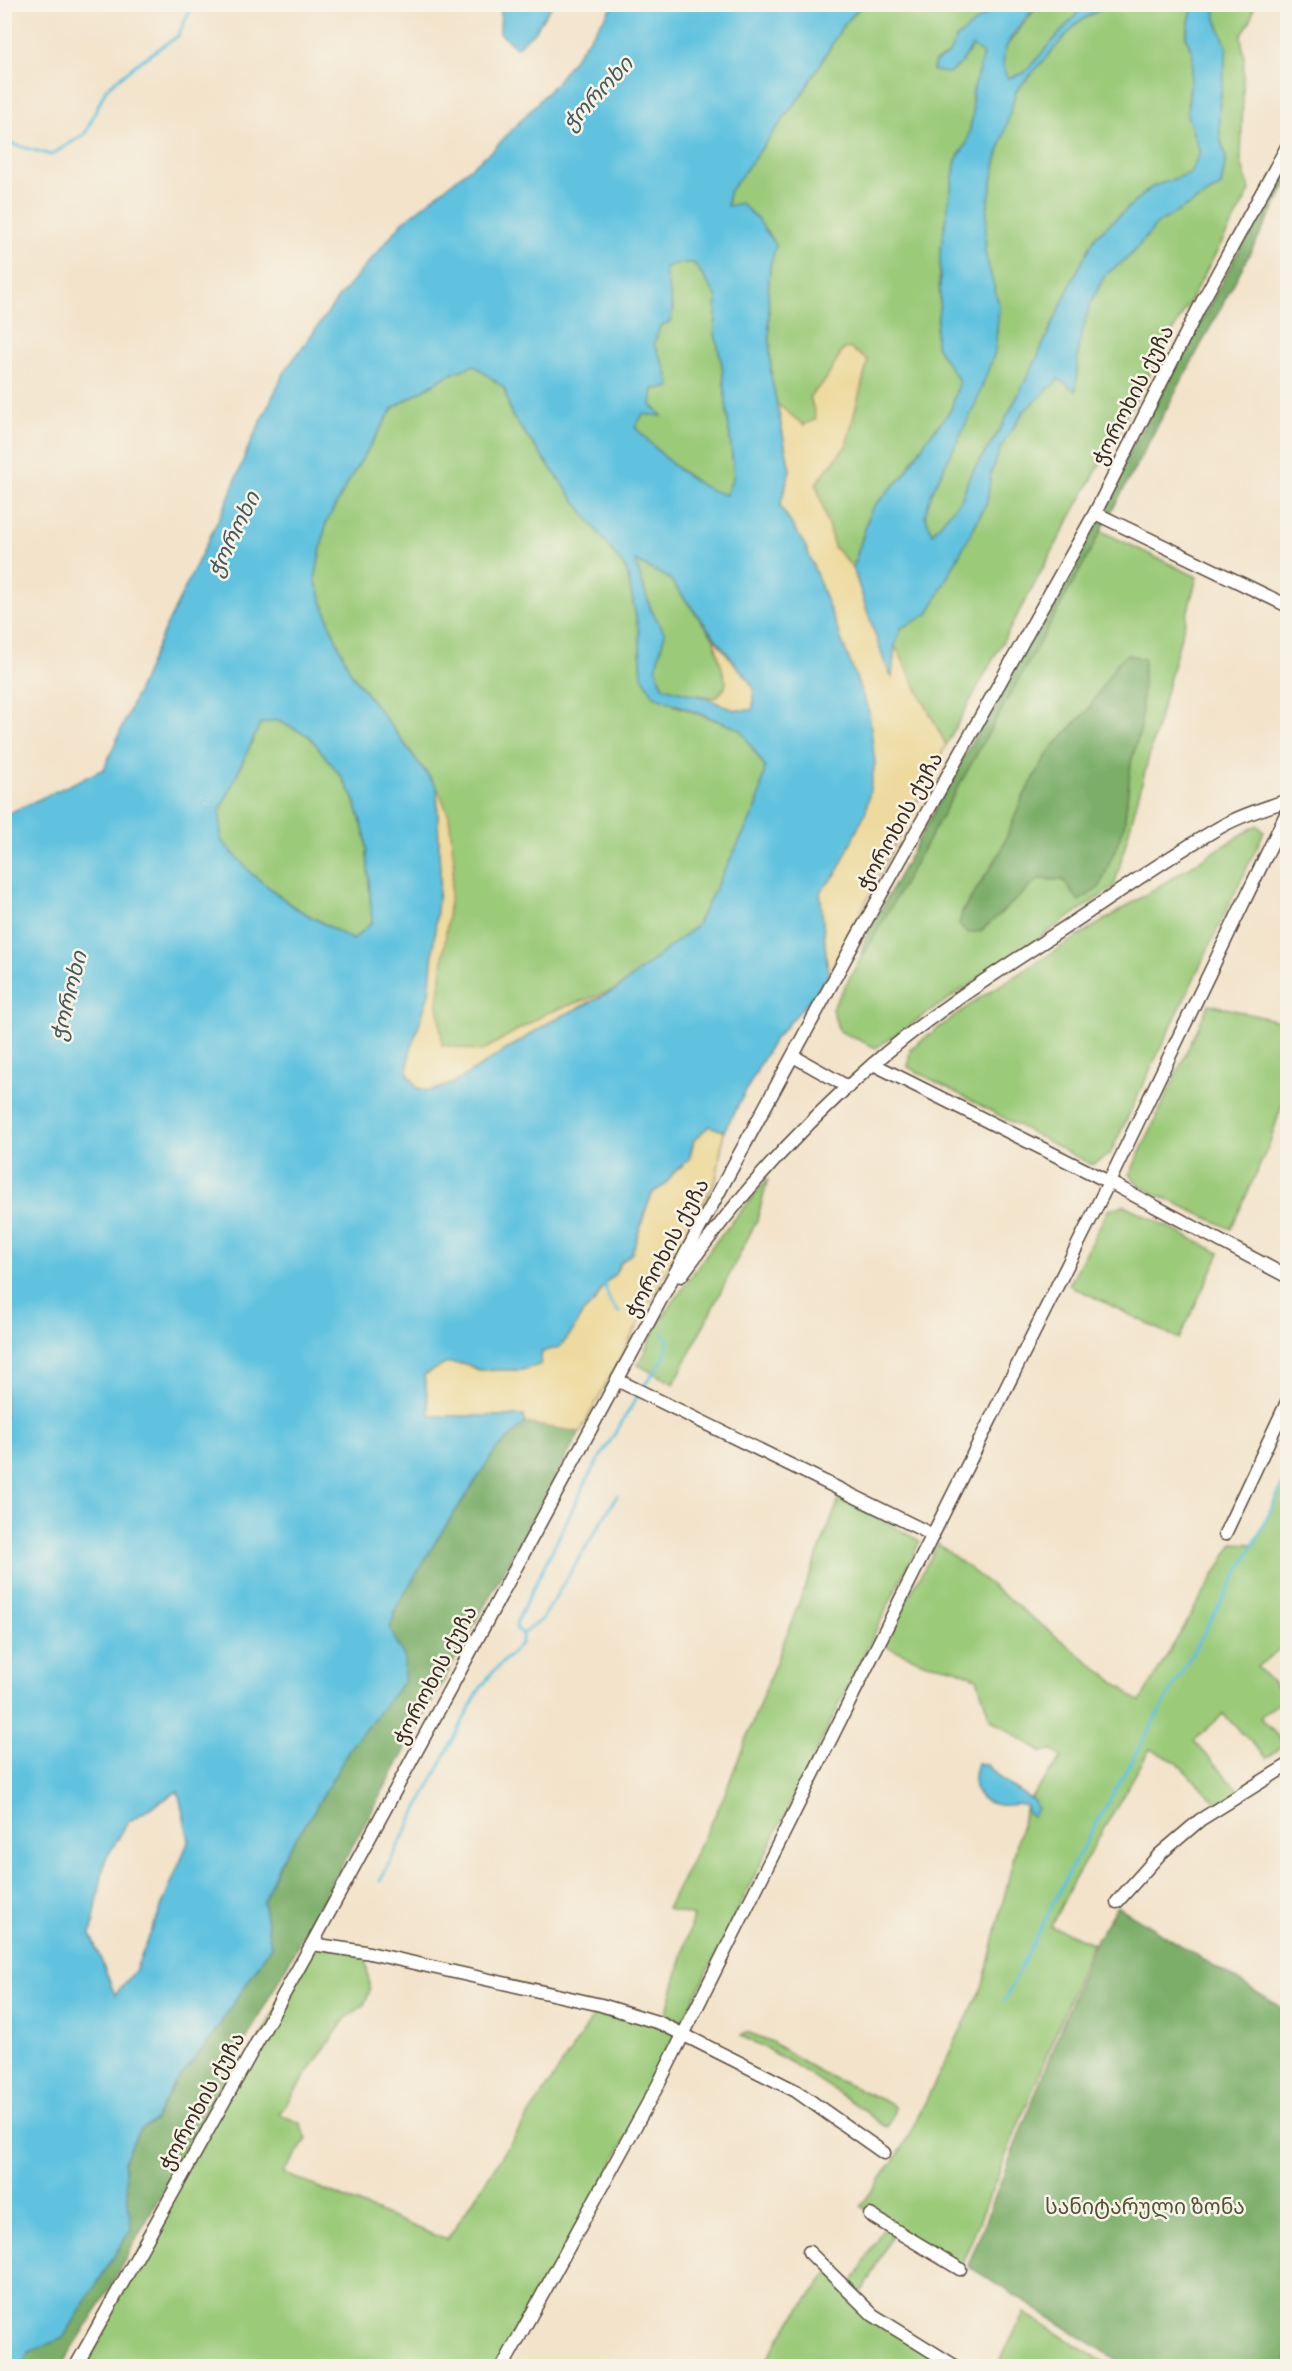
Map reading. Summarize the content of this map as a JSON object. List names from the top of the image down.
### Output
{
  "streets": {
    "street": ["ჭოროხის ქუჩა"]
  },
  "water": ["ჭოროხი"],
  "parks": ["სანიტარული ზონა"]
}
